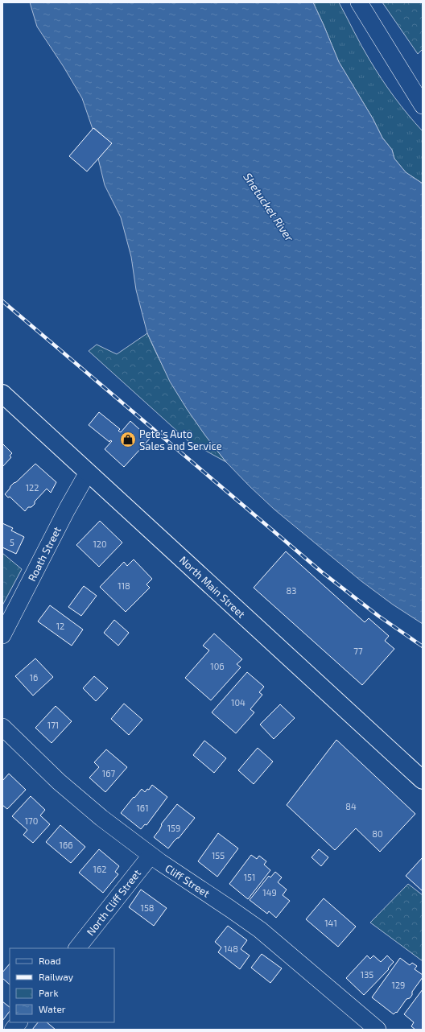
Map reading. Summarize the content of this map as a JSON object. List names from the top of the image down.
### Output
{
  "streets": {
    "main road": ["North Main Street"],
    "street": ["Roath Street", "Cliff Street", "North Cliff Street"]
  },
  "crossings": [
    ["Roath Street", "North Main Street"],
    ["Cliff Street", "North Cliff Street"]
  ],
  "water": ["Shetucket River"],
  "places": {
    "shop": ["Pete's Auto Sales and Service"]
  },
  "house_numbers": [
    "122",
    "5",
    "120",
    "118",
    "83",
    "12",
    "77",
    "106",
    "16",
    "104",
    "171",
    "167",
    "84",
    "161",
    "170",
    "159",
    "80",
    "166",
    "155",
    "162",
    "151",
    "149",
    "158",
    "141",
    "148",
    "135",
    "129"
  ],
  "legend": [
    "Road",
    "Railway",
    "Park",
    "Water"
  ]
}
